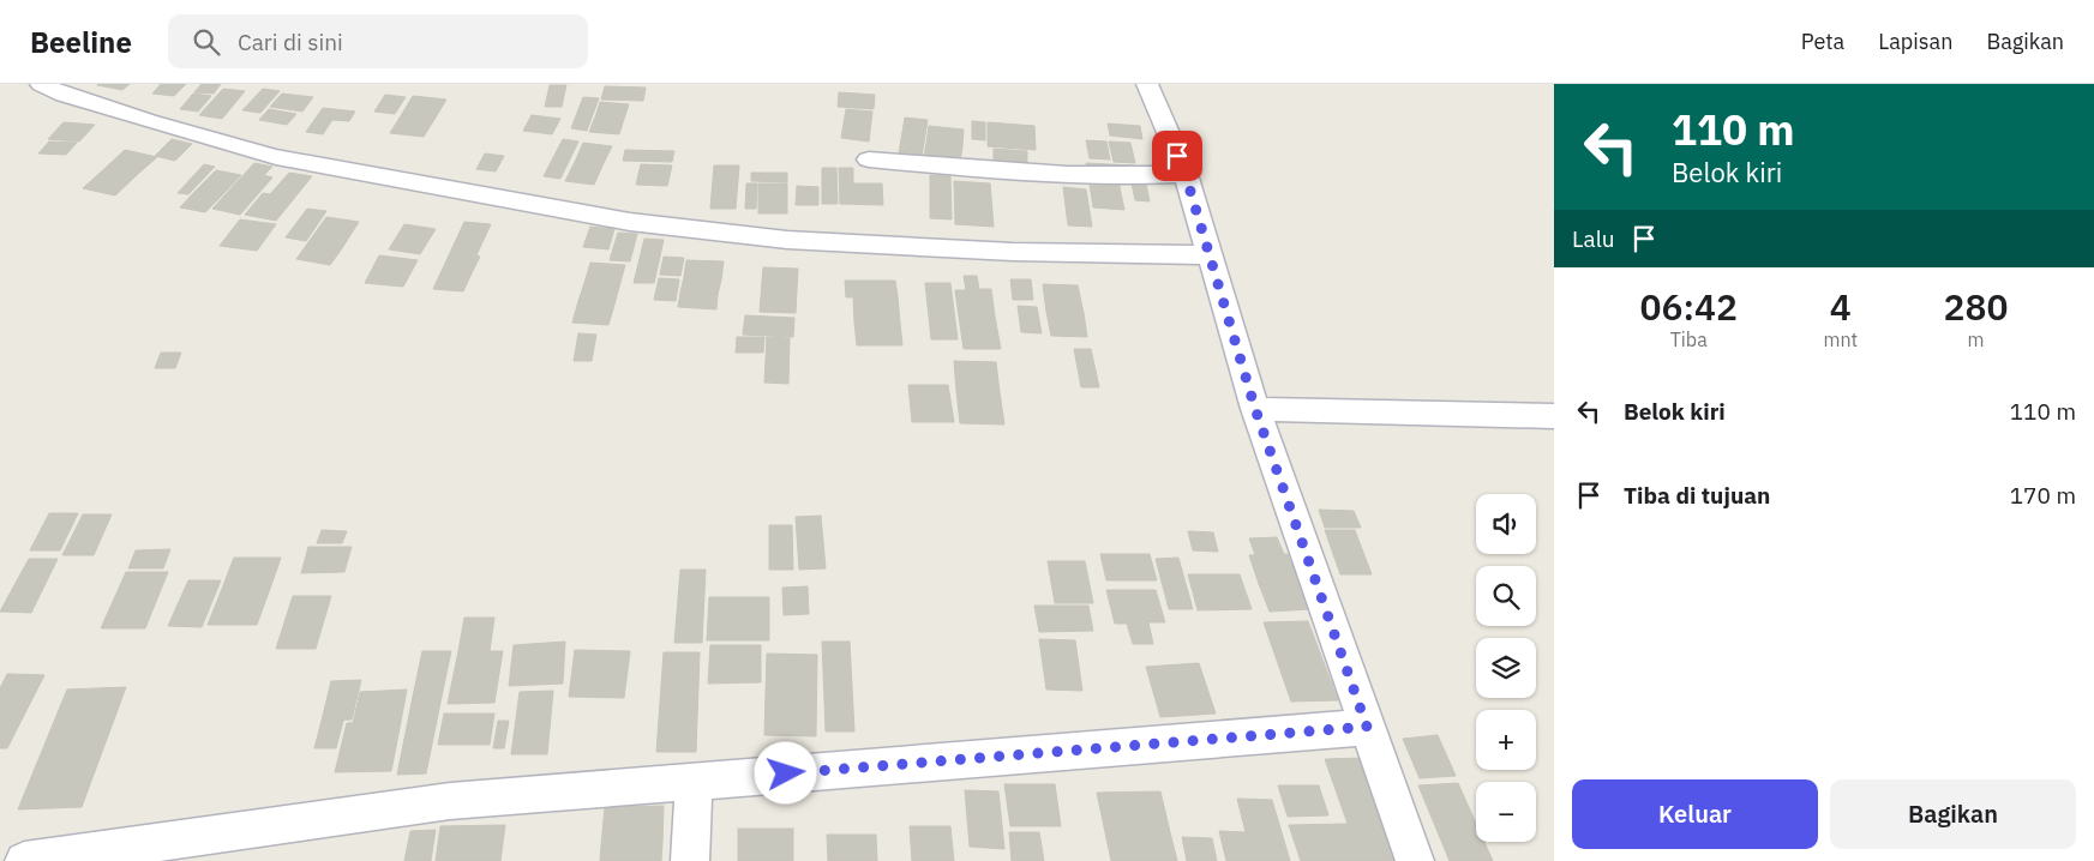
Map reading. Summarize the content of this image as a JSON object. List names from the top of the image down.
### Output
{
  "page": {
    "header": "Beeline",
    "search": "Cari di sini",
    "nav": ["Peta", "Lapisan", "Bagikan"],
    "turn": ["110 m", "Belok kiri"],
    "then": "Lalu",
    "eta": [
      "06:42",
      "Tiba",
      "4",
      "mnt",
      "280",
      "m"
    ],
    "list": [
      {
        "name": "Belok kiri",
        "value": "110 m"
      },
      {
        "name": "Tiba di tujuan",
        "value": "170 m"
      }
    ],
    "map_buttons": ["+", "−"],
    "buttons": ["Keluar", "Bagikan"]
  }
}
